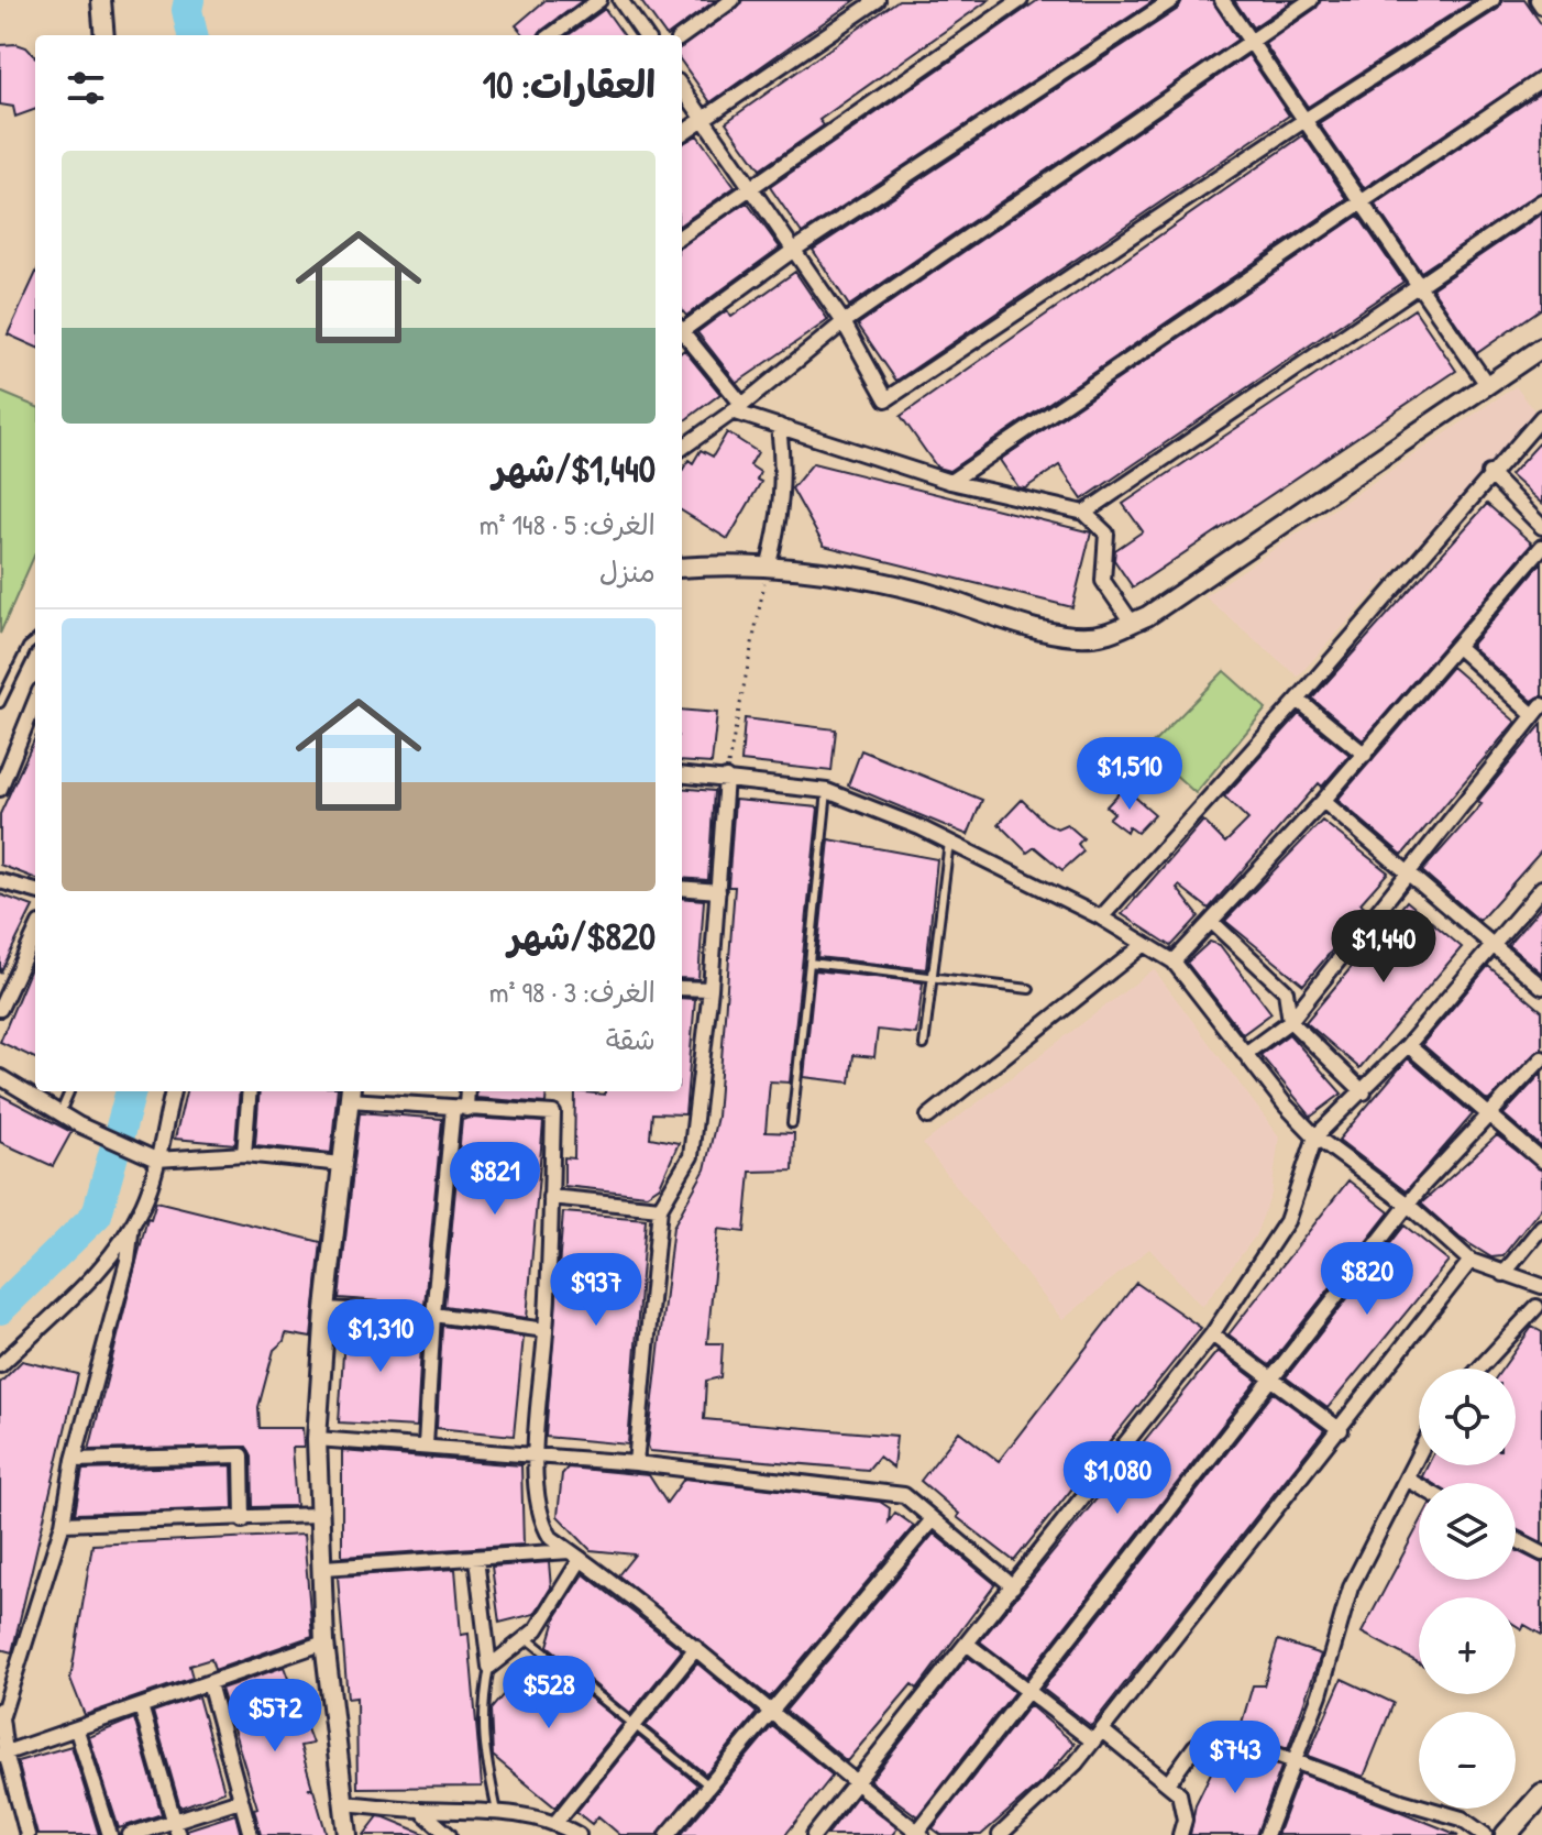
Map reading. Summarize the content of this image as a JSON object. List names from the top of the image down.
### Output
{
  "page": {
    "heading": "العقارات: 10",
    "list": [
      {
        "name": "$1,440/شهر",
        "note": "الغرف: 5 · 148 m² · منزل"
      },
      {
        "name": "$820/شهر",
        "note": "الغرف: 3 · 98 m² · شقة"
      }
    ],
    "price": [
      "$1,510",
      "$1,440",
      "$821",
      "$820",
      "$937",
      "$1,310",
      "$1,080",
      "$528",
      "$572",
      "$743"
    ],
    "map_buttons": ["+", "−"]
  }
}
